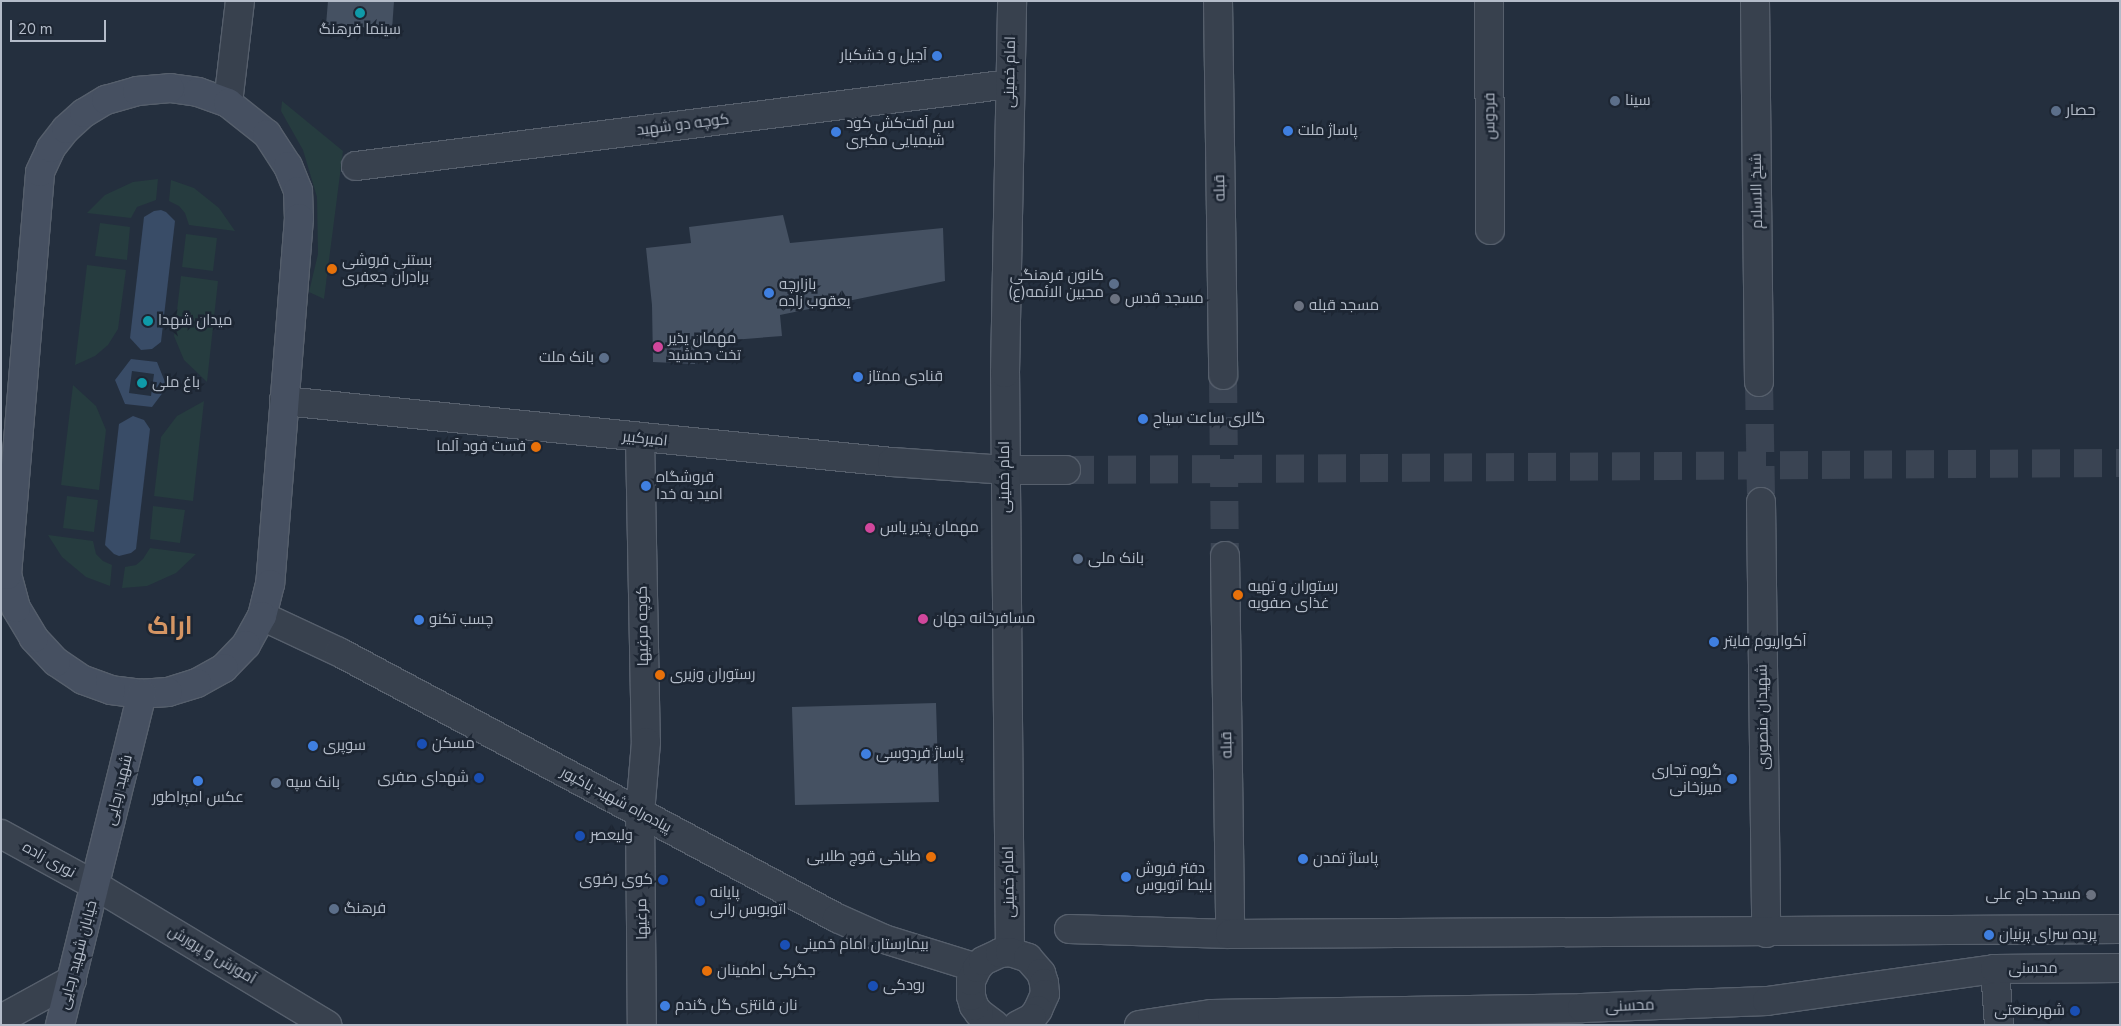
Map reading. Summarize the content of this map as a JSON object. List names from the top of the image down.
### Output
{
  "streets": {
    "main road": ["شهید رجایی", "خیابان شهید رجایی"],
    "street": [
      "امام خمینی",
      "فردوس",
      "کوچه دو شهید",
      "قبله",
      "شیخ الاسلام",
      "امیرکبیر",
      "کوچه مرغیها",
      "شهیدان منصوری",
      "پیاده‌راه شهید پاکپور",
      "نوری زاده",
      "مرغیها",
      "آموزش و پرورش",
      "محسنی"
    ]
  },
  "crossings": [
    ["امام خمینی", "کوچه دو شهید"],
    ["امام خمینی", "امیرکبیر"],
    ["امیرکبیر", "کوچه مرغیها"],
    ["کوچه مرغیها", "پیاده‌راه شهید پاکپور"],
    ["کوچه مرغیها", "مرغیها"],
    ["شهید رجایی", "نوری زاده"],
    ["شهید رجایی", "خیابان شهید رجایی"],
    ["شهید رجایی", "آموزش و پرورش"],
    ["پیاده‌راه شهید پاکپور", "مرغیها"],
    ["نوری زاده", "خیابان شهید رجایی"],
    ["نوری زاده", "آموزش و پرورش"],
    ["خیابان شهید رجایی", "آموزش و پرورش"]
  ],
  "districts": ["اراک"],
  "places": [
    "سینما فرهنگ",
    "آجیل و خشکبار",
    "سینا",
    "حصار",
    "پاساژ ملت",
    "سم آفت‌کش کود شیمیایی مکبری",
    "بستنی فروشی برادران جعفری",
    "کانون فرهنگی محبین الائمه(ع)",
    "بازارچه یعقوب زاده",
    "مسجد قدس",
    "مسجد قبله",
    "میدان شهدا",
    "مهمان پذیر تخت جمشید",
    "بانک ملت",
    "قنادی ممتاز",
    "باغ ملی",
    "گالری ساعت سیاح",
    "فست فود آلما",
    "فروشگاه امید به خدا",
    "مهمان پذیر یاس",
    "بانک ملی",
    "رستوران و تهیه غذای صفویه",
    "مسافرخانه جهان",
    "چسب تکنو",
    "آکواریوم فایتر",
    "رستوران وزیری",
    "مسکن",
    "سوپری",
    "پاساژ فردوسی",
    "شهدای صفری",
    "گروه تجاری میرزخانی",
    "عکس امپراطور",
    "بانک سپه",
    "ولیعصر",
    "طباخی قوچ طلایی",
    "پاساژ تمدن",
    "دفتر فروش بلیط اتوبوس",
    "کوی رضوی",
    "مسجد حاج علی",
    "پایانه اتوبوس رانی",
    "فرهنگ",
    "پرده سرای پرنیان",
    "بیمارستان امام خمینی",
    "جگرکی اطمینان",
    "رودکی",
    "نان فانتزی گل گندم",
    "شهرصنعتی"
  ],
  "scale_bar": "20 m"
}
